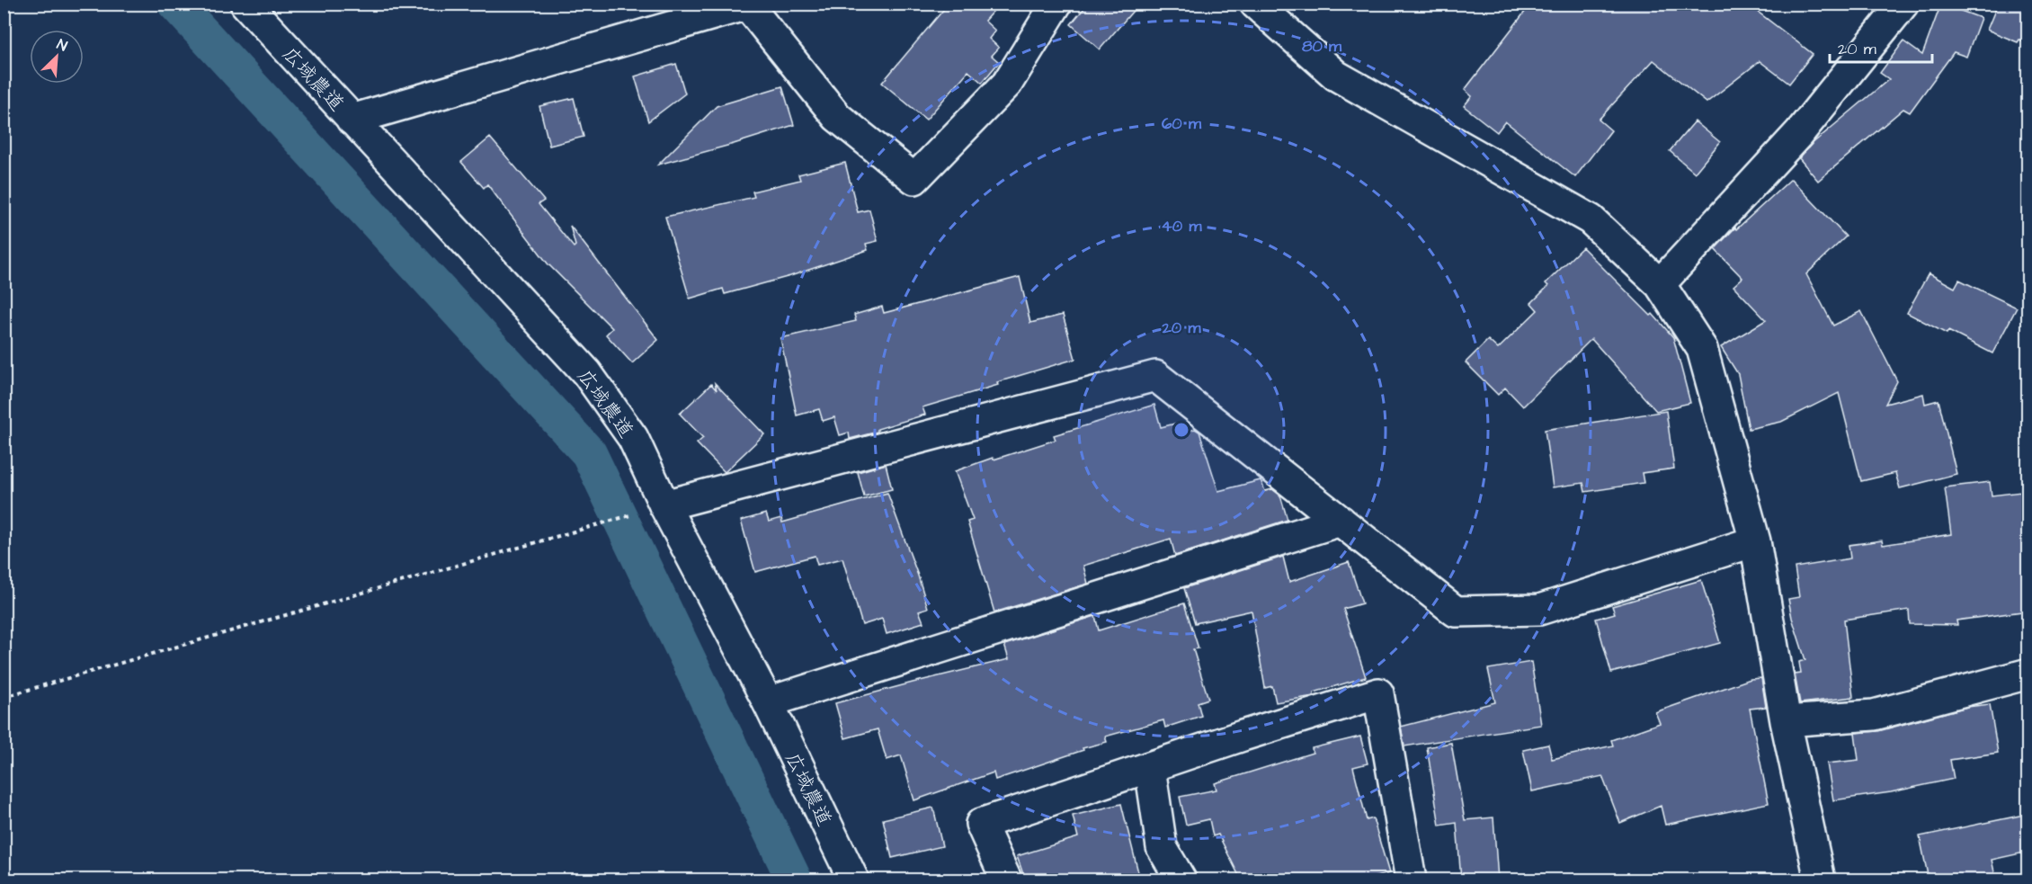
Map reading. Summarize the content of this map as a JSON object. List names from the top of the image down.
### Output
{
  "streets": {
    "street": ["広域農道"]
  },
  "scale_bar": "20 m",
  "north": "top right",
  "rings": [
    "80 m",
    "60 m",
    "40 m",
    "20 m"
  ]
}
